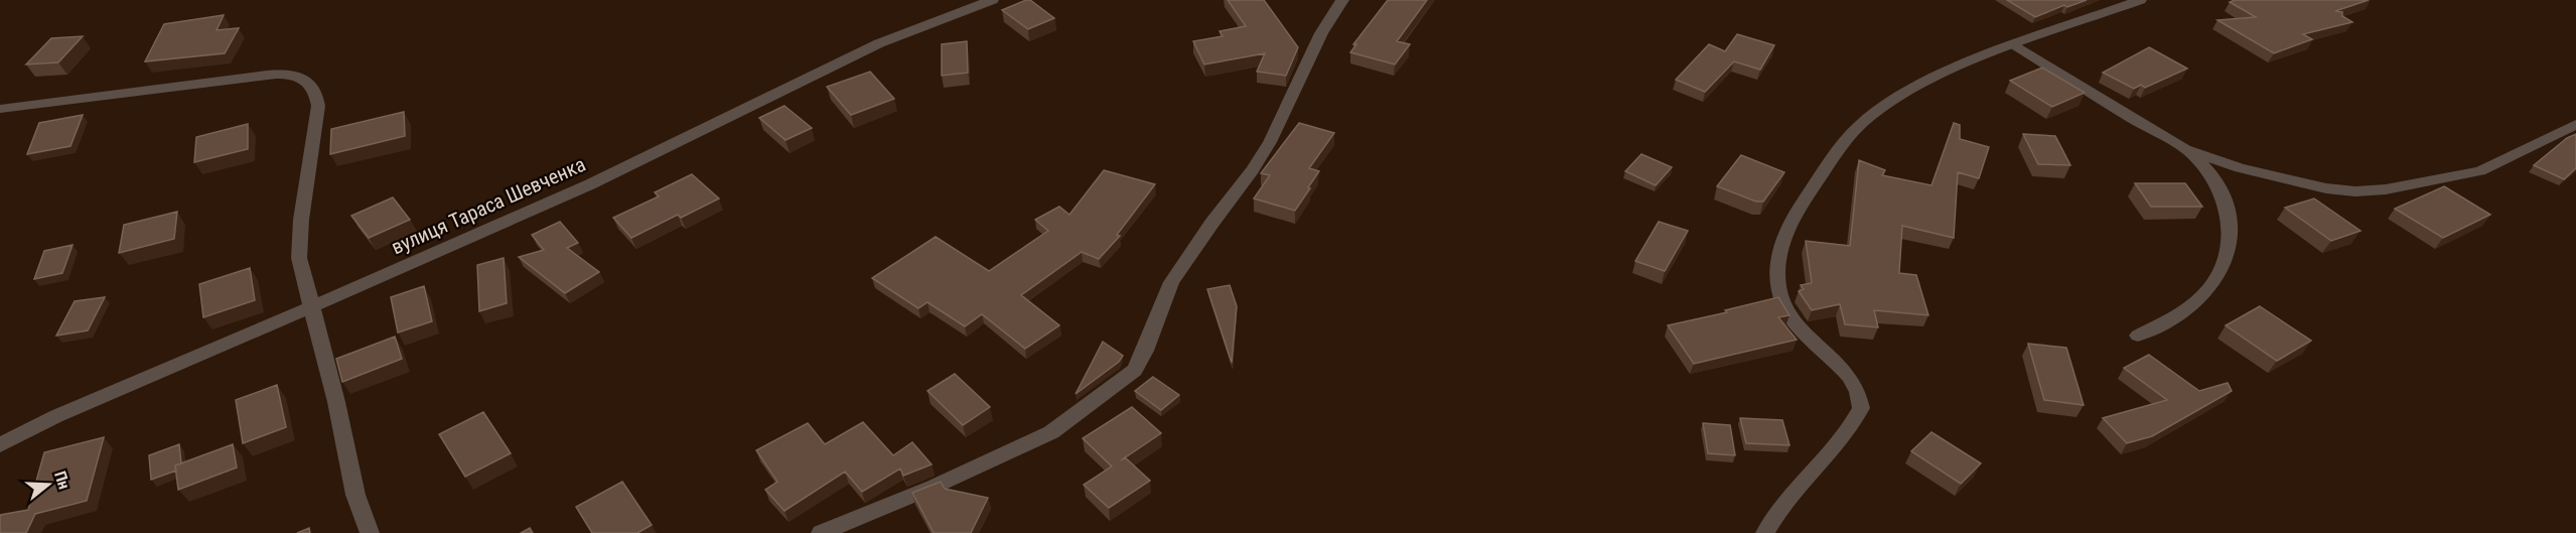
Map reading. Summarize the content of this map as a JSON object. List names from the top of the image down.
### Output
{
  "streets": {
    "street": ["вулиця Тараса Шевченка"]
  },
  "north": "right"
}
